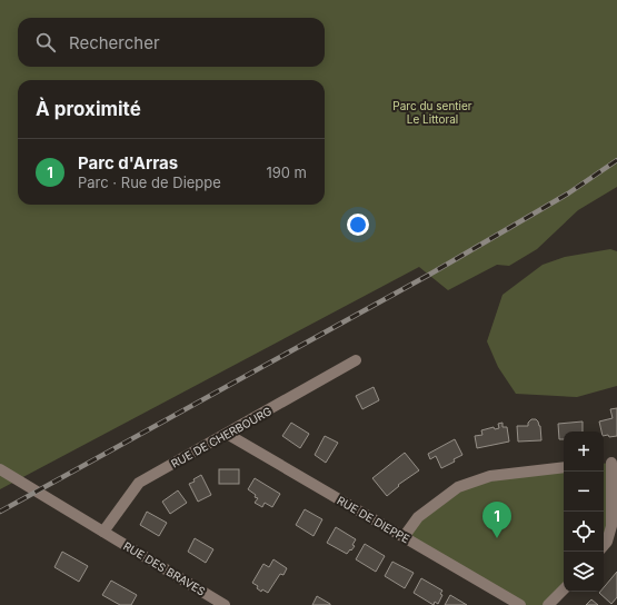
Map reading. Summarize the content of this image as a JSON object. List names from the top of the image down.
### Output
{
  "streets": {
    "street": ["RUE DE CHERBOURG", "RUE DE DIEPPE", "RUE DES BRAVES"]
  },
  "crossings": [
    ["RUE DE CHERBOURG", "RUE DE DIEPPE"],
    ["RUE DE CHERBOURG", "RUE DES BRAVES"]
  ],
  "parks": ["Parc du sentier Le Littoral"],
  "page": {
    "search": "Rechercher",
    "heading": "À proximité",
    "list": [
      {
        "mark": "1",
        "name": "Parc d'Arras",
        "note": "Parc · Rue de Dieppe",
        "value": "190 m"
      }
    ],
    "map_buttons": ["+", "−"],
    "pins": "1"
  }
}
